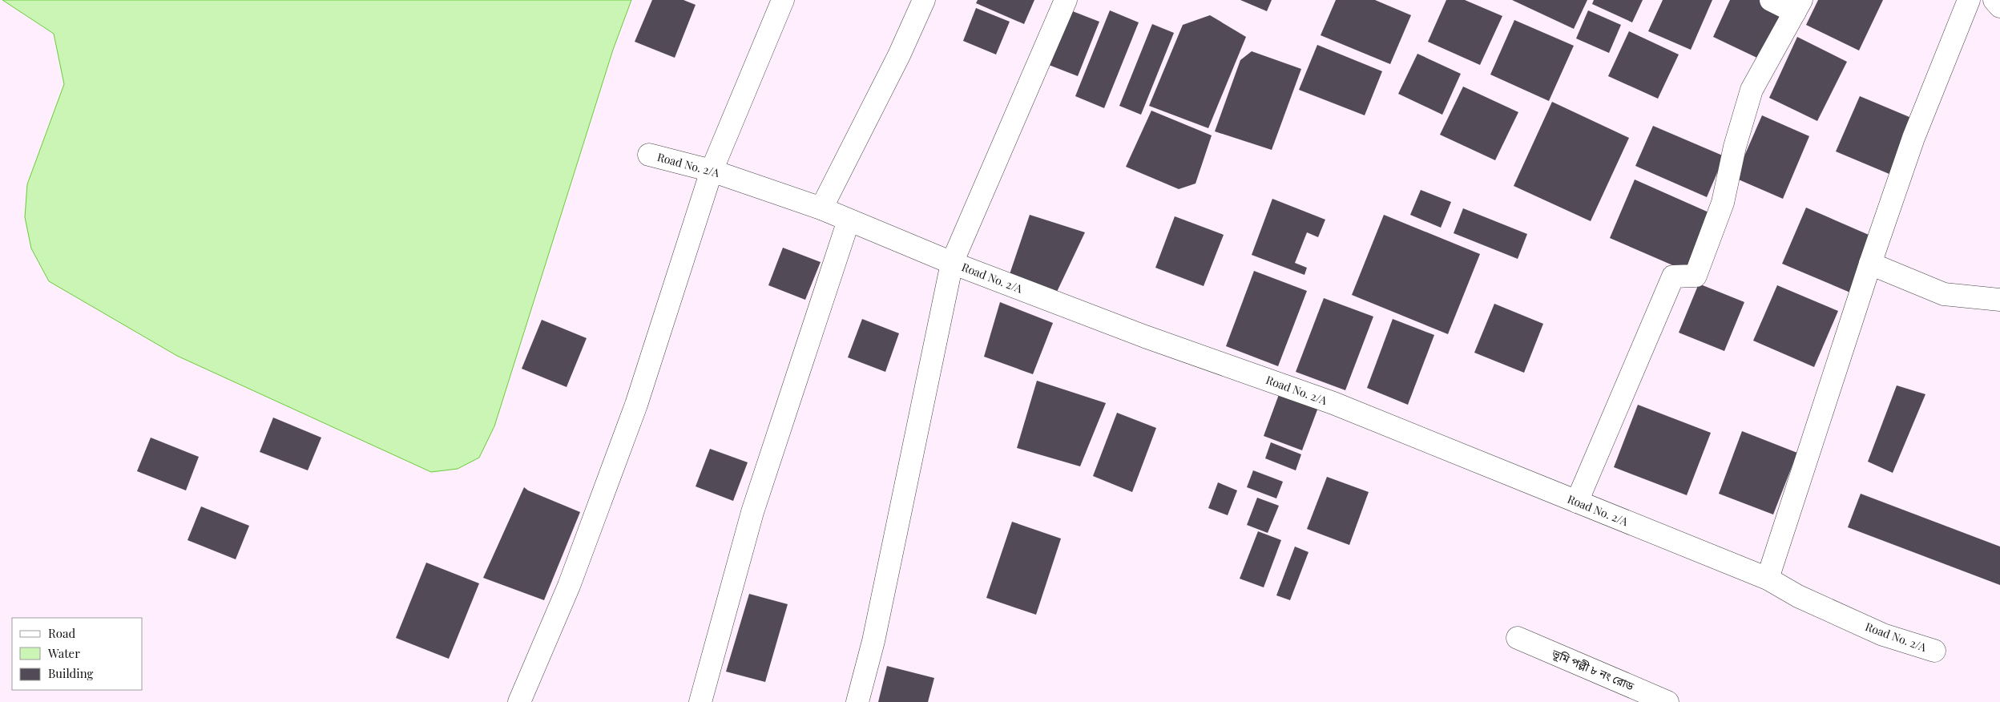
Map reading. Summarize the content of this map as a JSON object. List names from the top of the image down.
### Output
{
  "streets": {
    "street": ["Road No. 2/A", "ভূমি পল্লী ৮ নং রোড"]
  },
  "legend": ["Road", "Water", "Building"]
}
